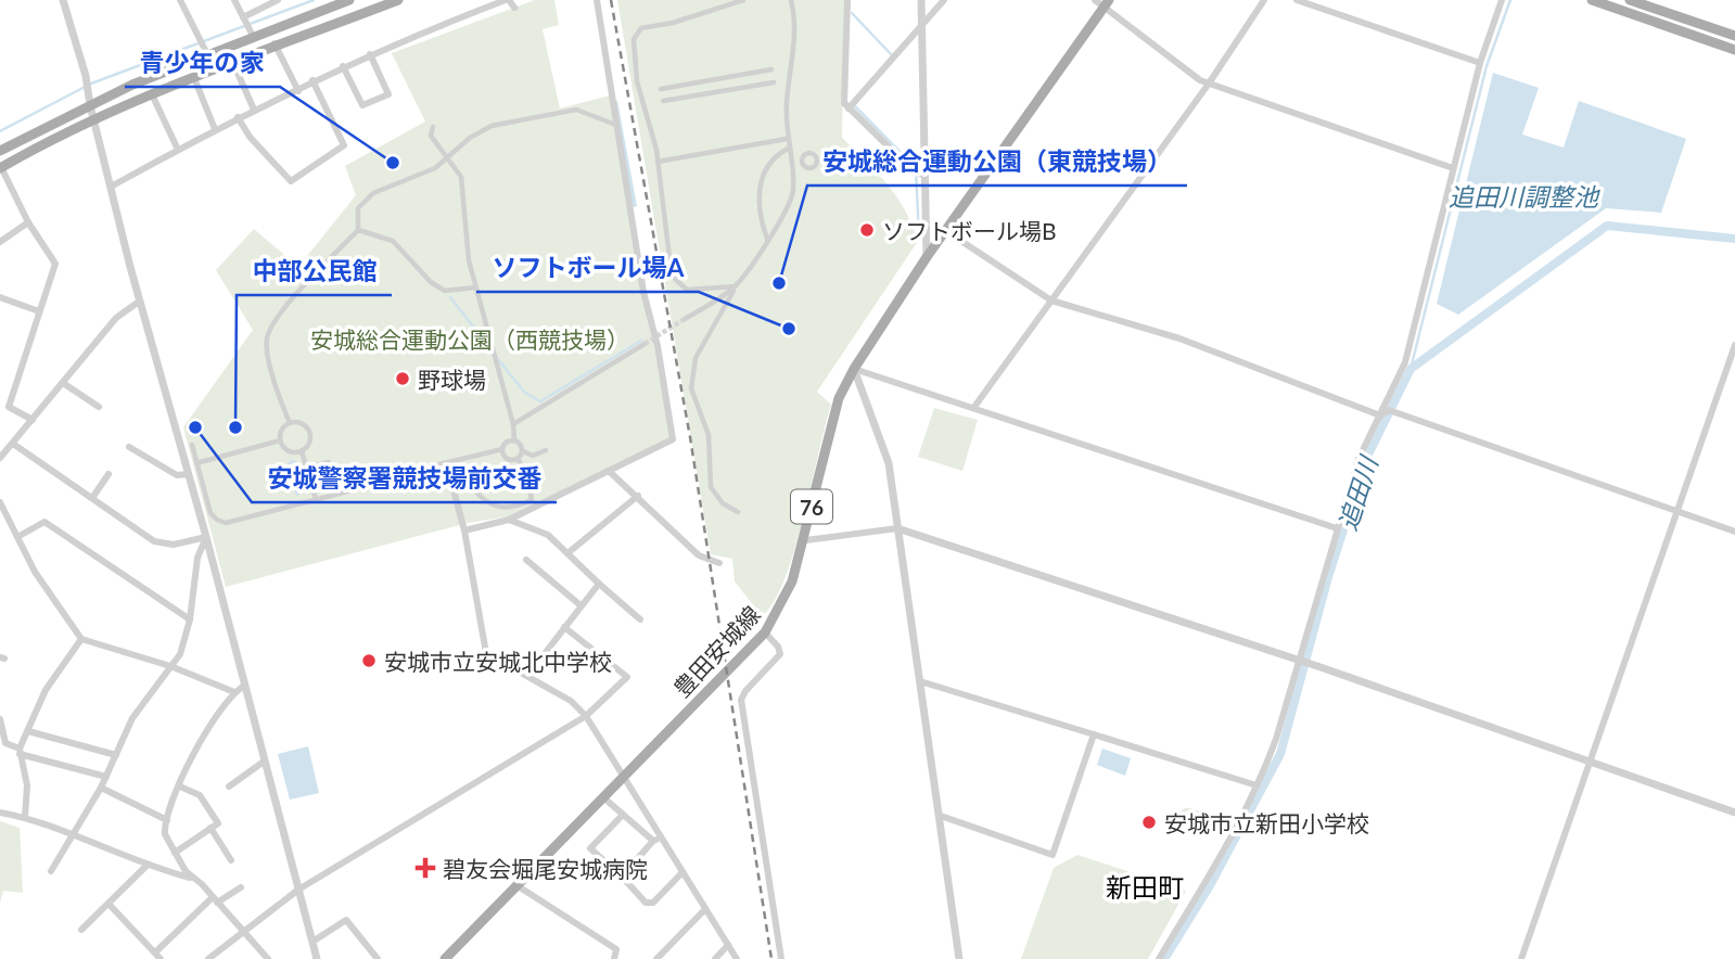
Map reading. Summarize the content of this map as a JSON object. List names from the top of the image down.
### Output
{
  "streets": {
    "main road": ["76", "豊田安城線"]
  },
  "districts": ["新田町"],
  "water": ["追田川調整池", "追田川"],
  "parks": ["安城総合運動公園（西競技場）"],
  "places": {
    "other": [
      "青少年の家",
      "ソフトボール場B",
      "安城総合運動公園（東競技場）",
      "ソフトボール場A",
      "野球場",
      "安城警察署競技場前交番",
      "中部公民館",
      "安城市立安城北中学校",
      "安城市立新田小学校"
    ],
    "health": ["碧友会堀尾安城病院"]
  }
}
